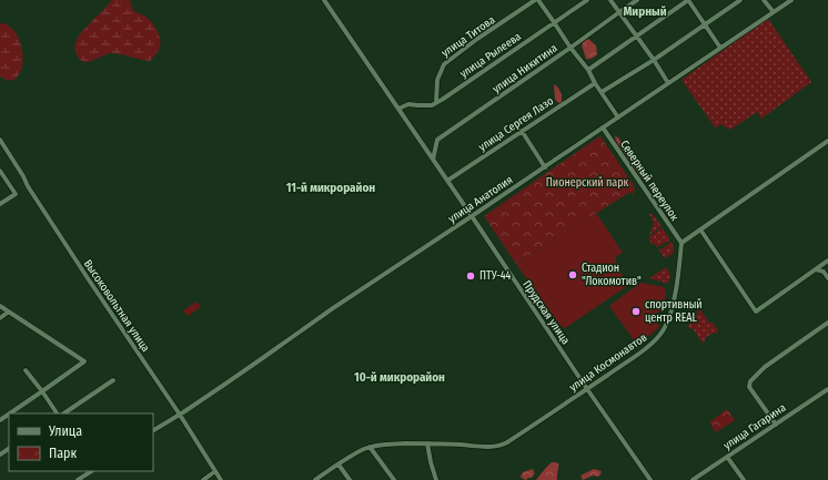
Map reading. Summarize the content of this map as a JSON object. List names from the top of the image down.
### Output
{
  "streets": {
    "street": [
      "улица Титова",
      "улица Рылеева",
      "улица Никитина",
      "улица Сергея Лазо",
      "Северный переулок",
      "улица Анатолия",
      "Высоковольтная улица",
      "Прудская улица",
      "улица Космонавтов",
      "улица Гагарина"
    ]
  },
  "crossings": [
    ["улица Титова", "улица Рылеева"],
    ["улица Рылеева", "Прудская улица"],
    ["улица Никитина", "Прудская улица"],
    ["улица Сергея Лазо", "Прудская улица"],
    ["Северный переулок", "улица Анатолия"],
    ["Северный переулок", "улица Космонавтов"],
    ["улица Анатолия", "Высоковольтная улица"],
    ["улица Анатолия", "Прудская улица"],
    ["Прудская улица", "улица Космонавтов"]
  ],
  "districts": ["Мирный", "11-й микрорайон", "10-й микрорайон"],
  "parks": ["Пионерский парк"],
  "places": ["Стадион \"Локомотив\"", "ПТУ-44", "спортивный центр REAL"],
  "legend": ["Улица", "Парк"]
}
